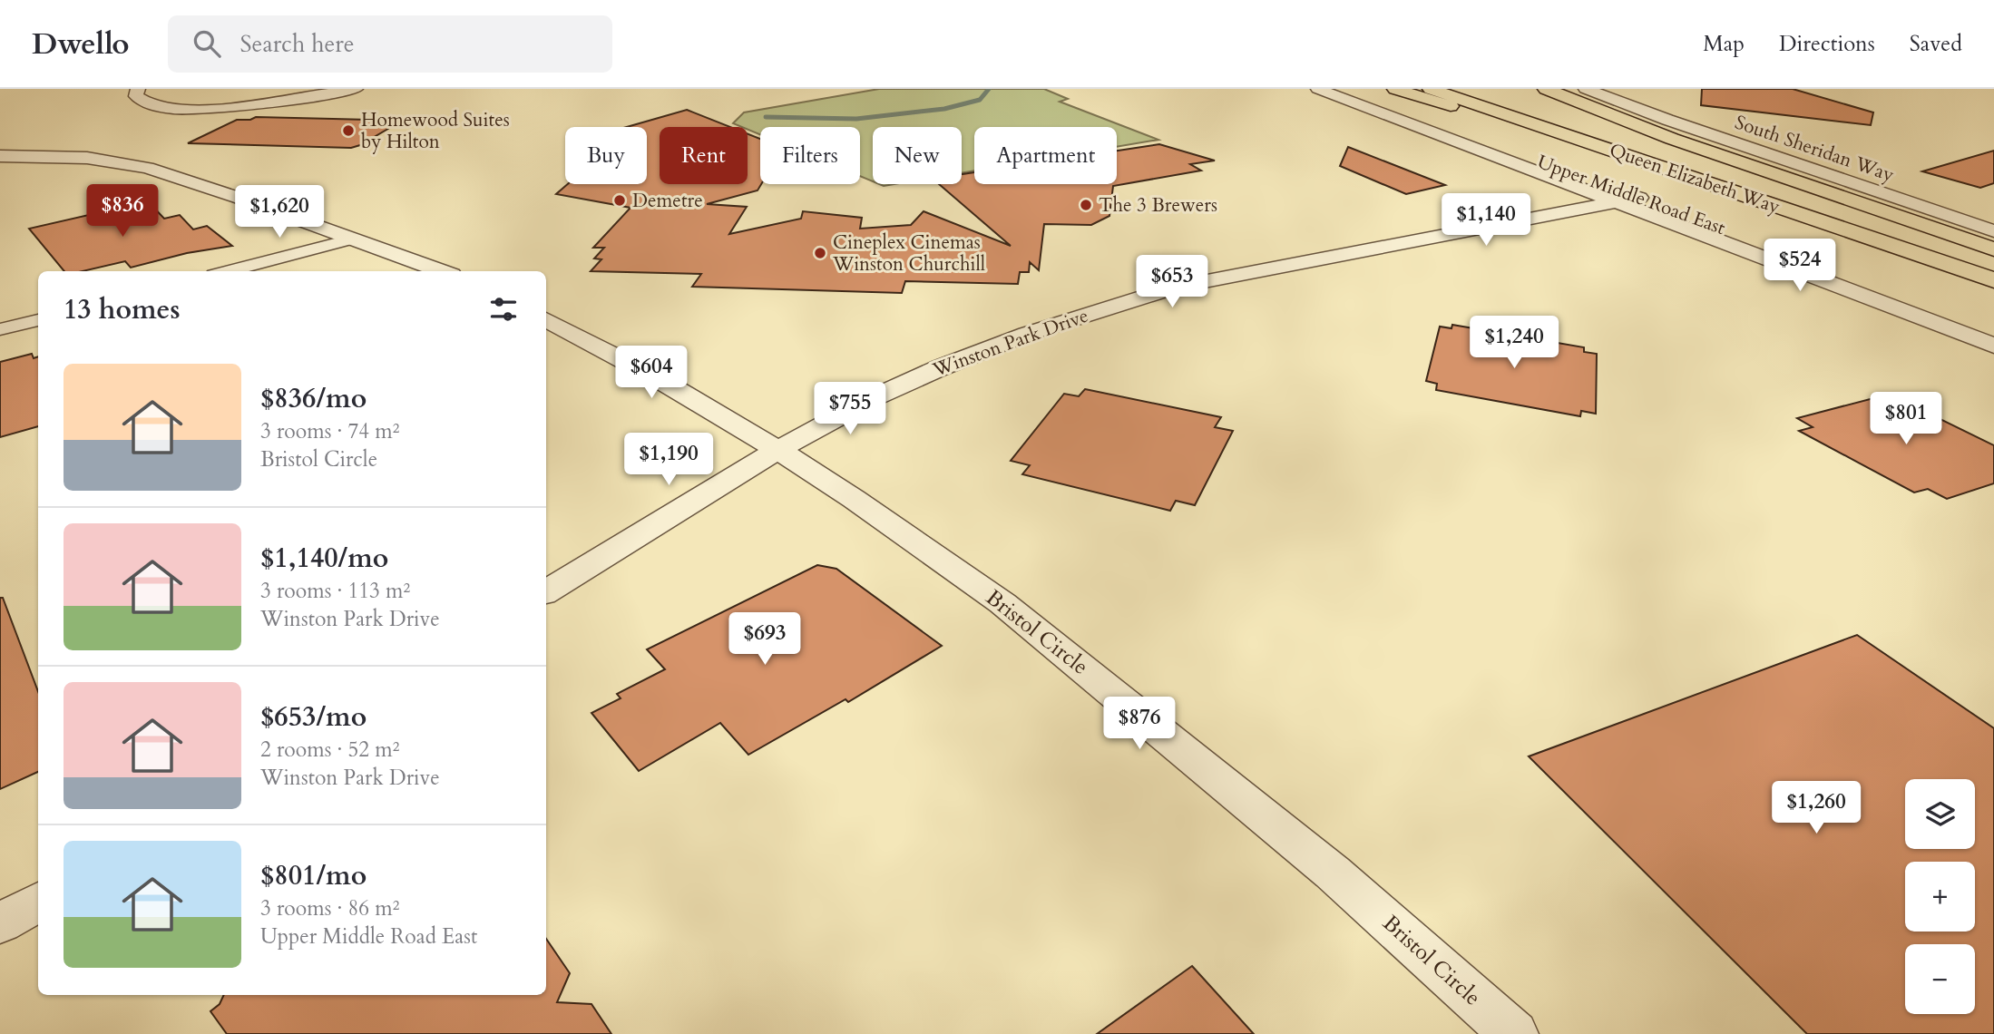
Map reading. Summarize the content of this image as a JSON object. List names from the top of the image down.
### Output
{
  "streets": {
    "highway": ["Queen Elizabeth Way"],
    "street": [
      "South Sheridan Way",
      "Upper Middle Road East",
      "Winston Park Drive",
      "Bristol Circle"
    ]
  },
  "crossings": [
    ["Upper Middle Road East", "Winston Park Drive"],
    ["Winston Park Drive", "Bristol Circle"]
  ],
  "places": [
    "Homewood Suites by Hilton",
    "Demetre",
    "The 3 Brewers",
    "Cineplex Cinemas Winston Churchill"
  ],
  "page": {
    "header": "Dwello",
    "search": "Search here",
    "nav": ["Map", "Directions", "Saved"],
    "chip": [
      "Buy",
      "Rent",
      "Filters",
      "New",
      "Apartment"
    ],
    "price": [
      "$836",
      "$1,620",
      "$1,140",
      "$524",
      "$653",
      "$1,240",
      "$604",
      "$755",
      "$801",
      "$1,190",
      "$693",
      "$876",
      "$1,260"
    ],
    "heading": "13 homes",
    "list": [
      {
        "name": "$836/mo",
        "note": "3 rooms · 74 m² · Bristol Circle"
      },
      {
        "name": "$1,140/mo",
        "note": "3 rooms · 113 m² · Winston Park Drive"
      },
      {
        "name": "$653/mo",
        "note": "2 rooms · 52 m² · Winston Park Drive"
      },
      {
        "name": "$801/mo",
        "note": "3 rooms · 86 m² · Upper Middle Road East"
      }
    ],
    "map_buttons": ["+", "−"]
  }
}
